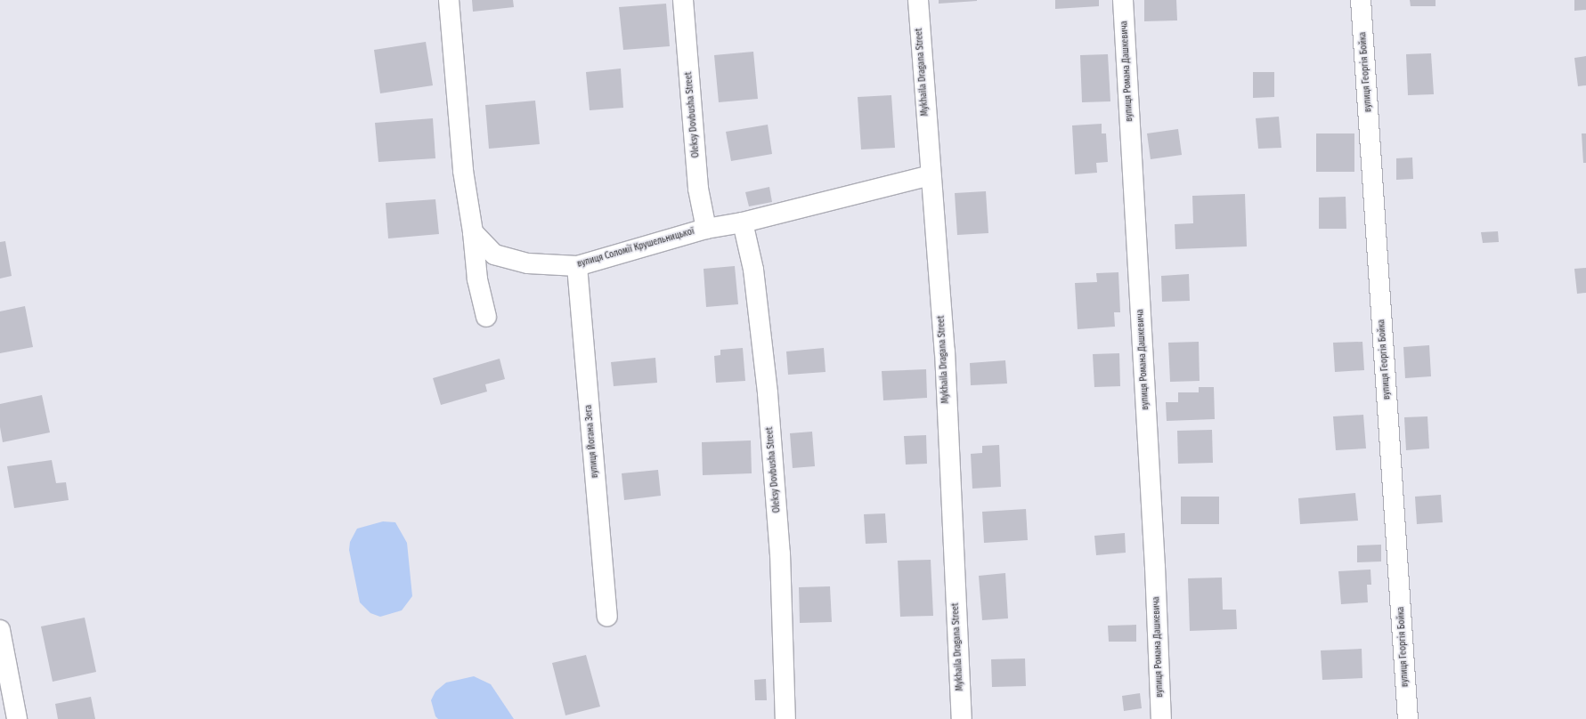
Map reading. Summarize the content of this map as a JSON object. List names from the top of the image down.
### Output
{
  "streets": {
    "street": [
      "вулиця Романа Дашкевича",
      "Mykhaila Dragana Street",
      "вулиця Георгія Бойка",
      "Oleksy Dovbusha Street",
      "вулиця Соломії Крушельницької",
      "вулиця Йогана Зега"
    ]
  },
  "crossings": [
    ["Mykhaila Dragana Street", "вулиця Соломії Крушельницької"],
    ["Oleksy Dovbusha Street", "вулиця Соломії Крушельницької"],
    ["вулиця Соломії Крушельницької", "вулиця Йогана Зега"]
  ]
}
